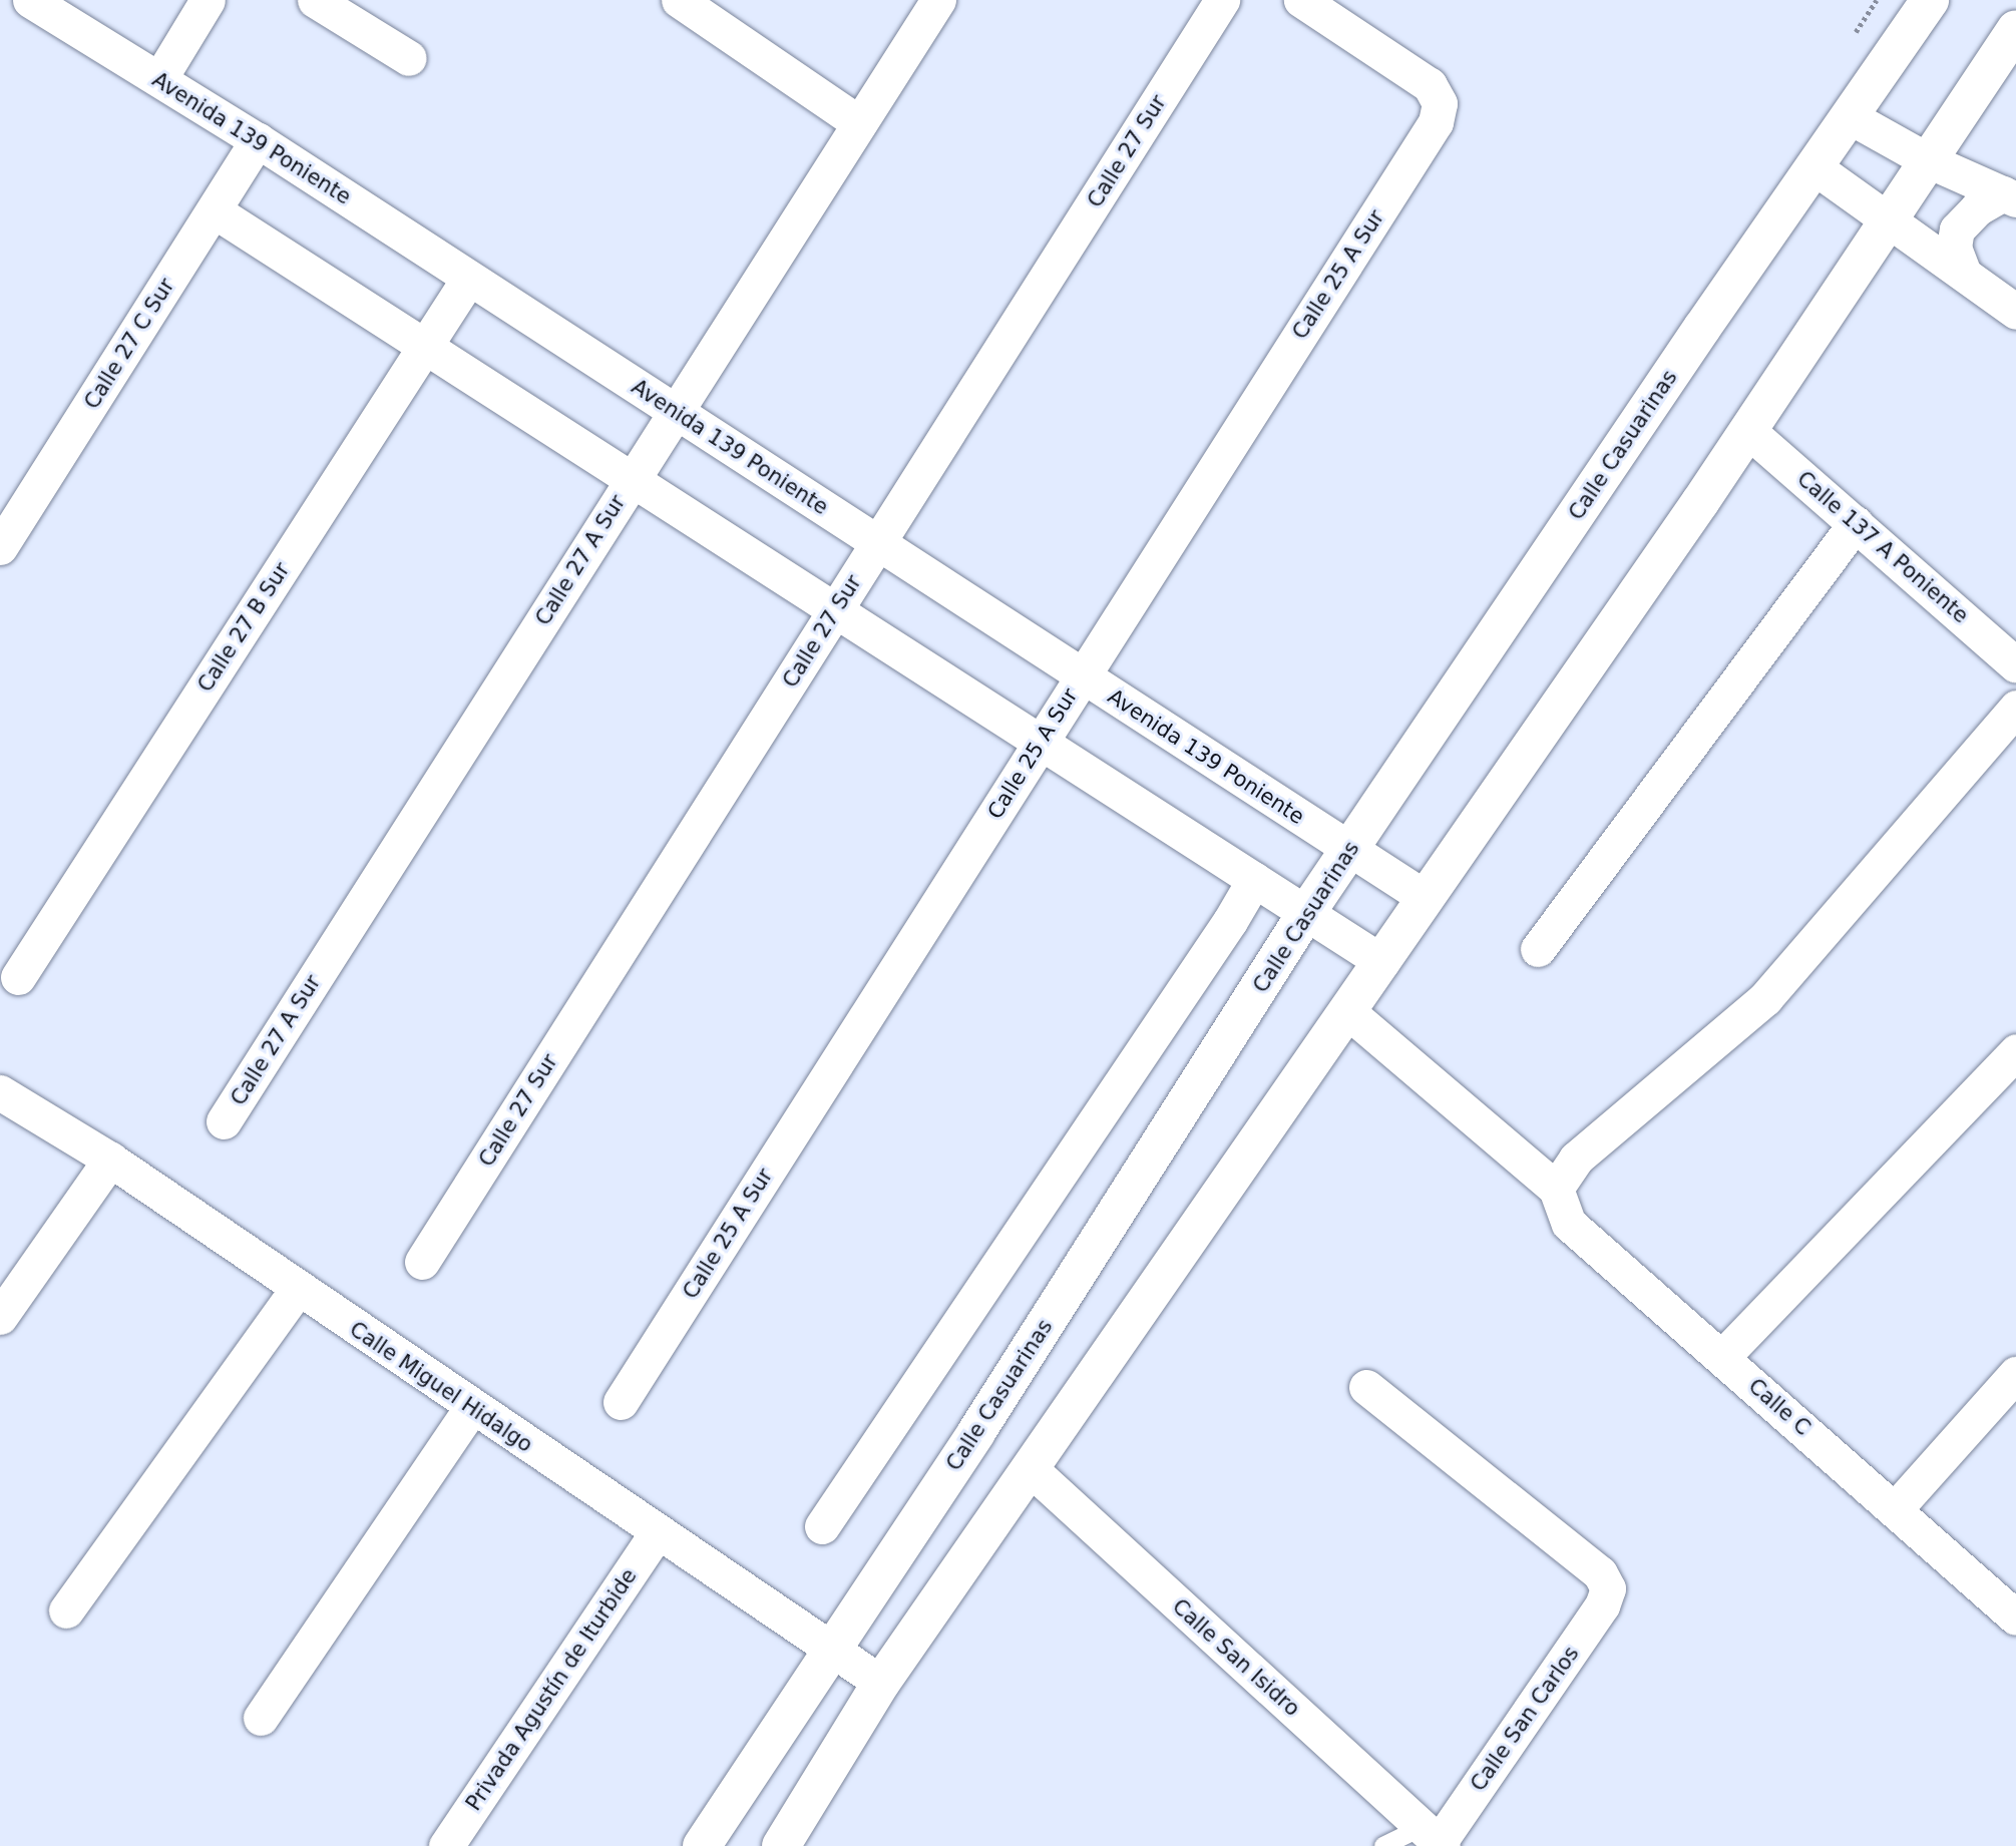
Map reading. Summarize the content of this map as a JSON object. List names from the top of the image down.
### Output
{
  "streets": {
    "main road": ["Calle Casuarinas"],
    "street": [
      "Avenida 139 Poniente",
      "Calle 27 Sur",
      "Calle 25 A Sur",
      "Calle 27 C Sur",
      "Calle 137 A Poniente",
      "Calle 27 A Sur",
      "Calle 27 B Sur",
      "Calle Miguel Hidalgo",
      "Calle C",
      "Calle San Isidro",
      "Privada Agustín de Iturbide",
      "Calle San Carlos"
    ]
  },
  "crossings": [
    ["Avenida 139 Poniente", "Calle 27 Sur"],
    ["Avenida 139 Poniente", "Calle 25 A Sur"],
    ["Avenida 139 Poniente", "Calle 27 C Sur"],
    ["Avenida 139 Poniente", "Calle Casuarinas"],
    ["Avenida 139 Poniente", "Calle 27 A Sur"],
    ["Avenida 139 Poniente", "Calle 27 B Sur"],
    ["Calle Casuarinas", "Calle Miguel Hidalgo"],
    ["Calle Miguel Hidalgo", "Privada Agustín de Iturbide"],
    ["Calle San Isidro", "Calle San Carlos"]
  ]
}
